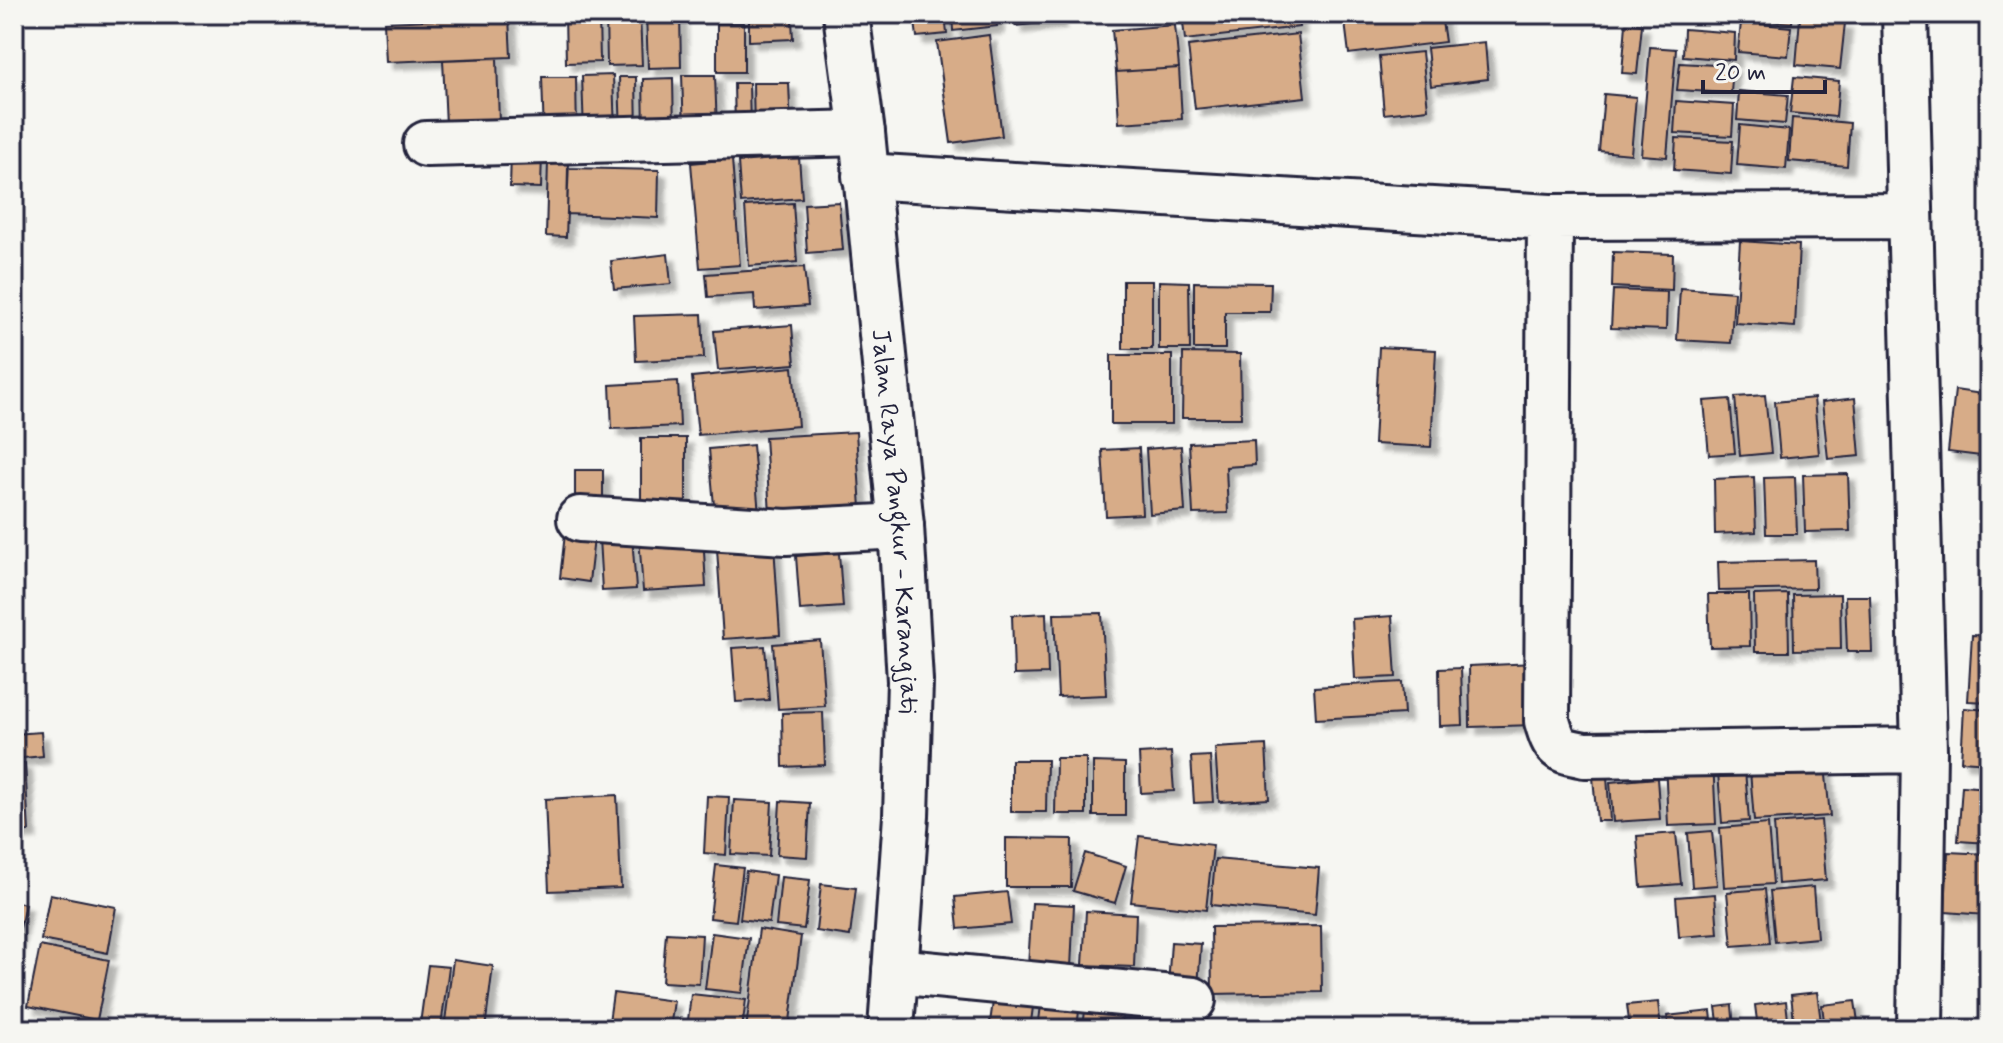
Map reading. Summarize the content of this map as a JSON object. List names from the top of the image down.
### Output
{
  "streets": {
    "street": ["Jalan Raya Pangkur - Karangjati"]
  },
  "scale_bar": "20 m"
}
